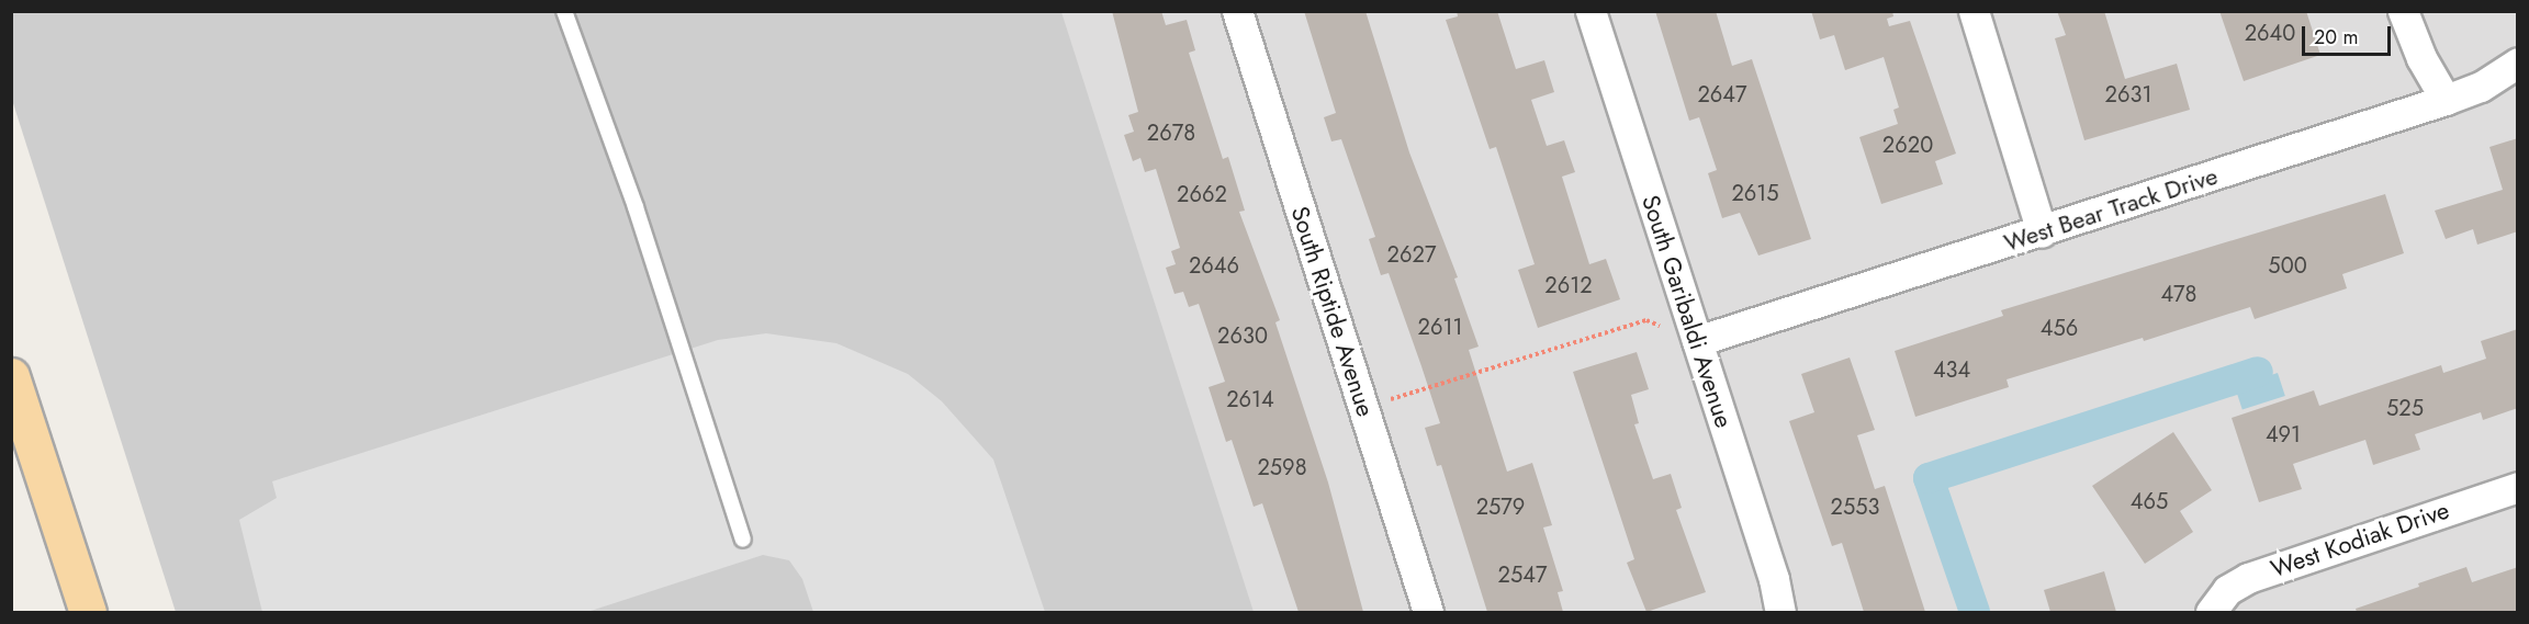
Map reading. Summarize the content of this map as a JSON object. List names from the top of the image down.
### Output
{
  "streets": {
    "street": [
      "West Bear Track Drive",
      "South Riptide Avenue",
      "South Garibaldi Avenue",
      "West Kodiak Drive"
    ]
  },
  "crossings": [
    ["West Bear Track Drive", "South Garibaldi Avenue"]
  ],
  "house_numbers": [
    "2640",
    "2647",
    "2631",
    "2678",
    "2620",
    "2615",
    "2662",
    "2627",
    "2646",
    "500",
    "2612",
    "478",
    "2611",
    "456",
    "2630",
    "434",
    "2614",
    "525",
    "491",
    "2598",
    "465",
    "2579",
    "2553",
    "2547"
  ],
  "scale_bar": "20 m"
}
